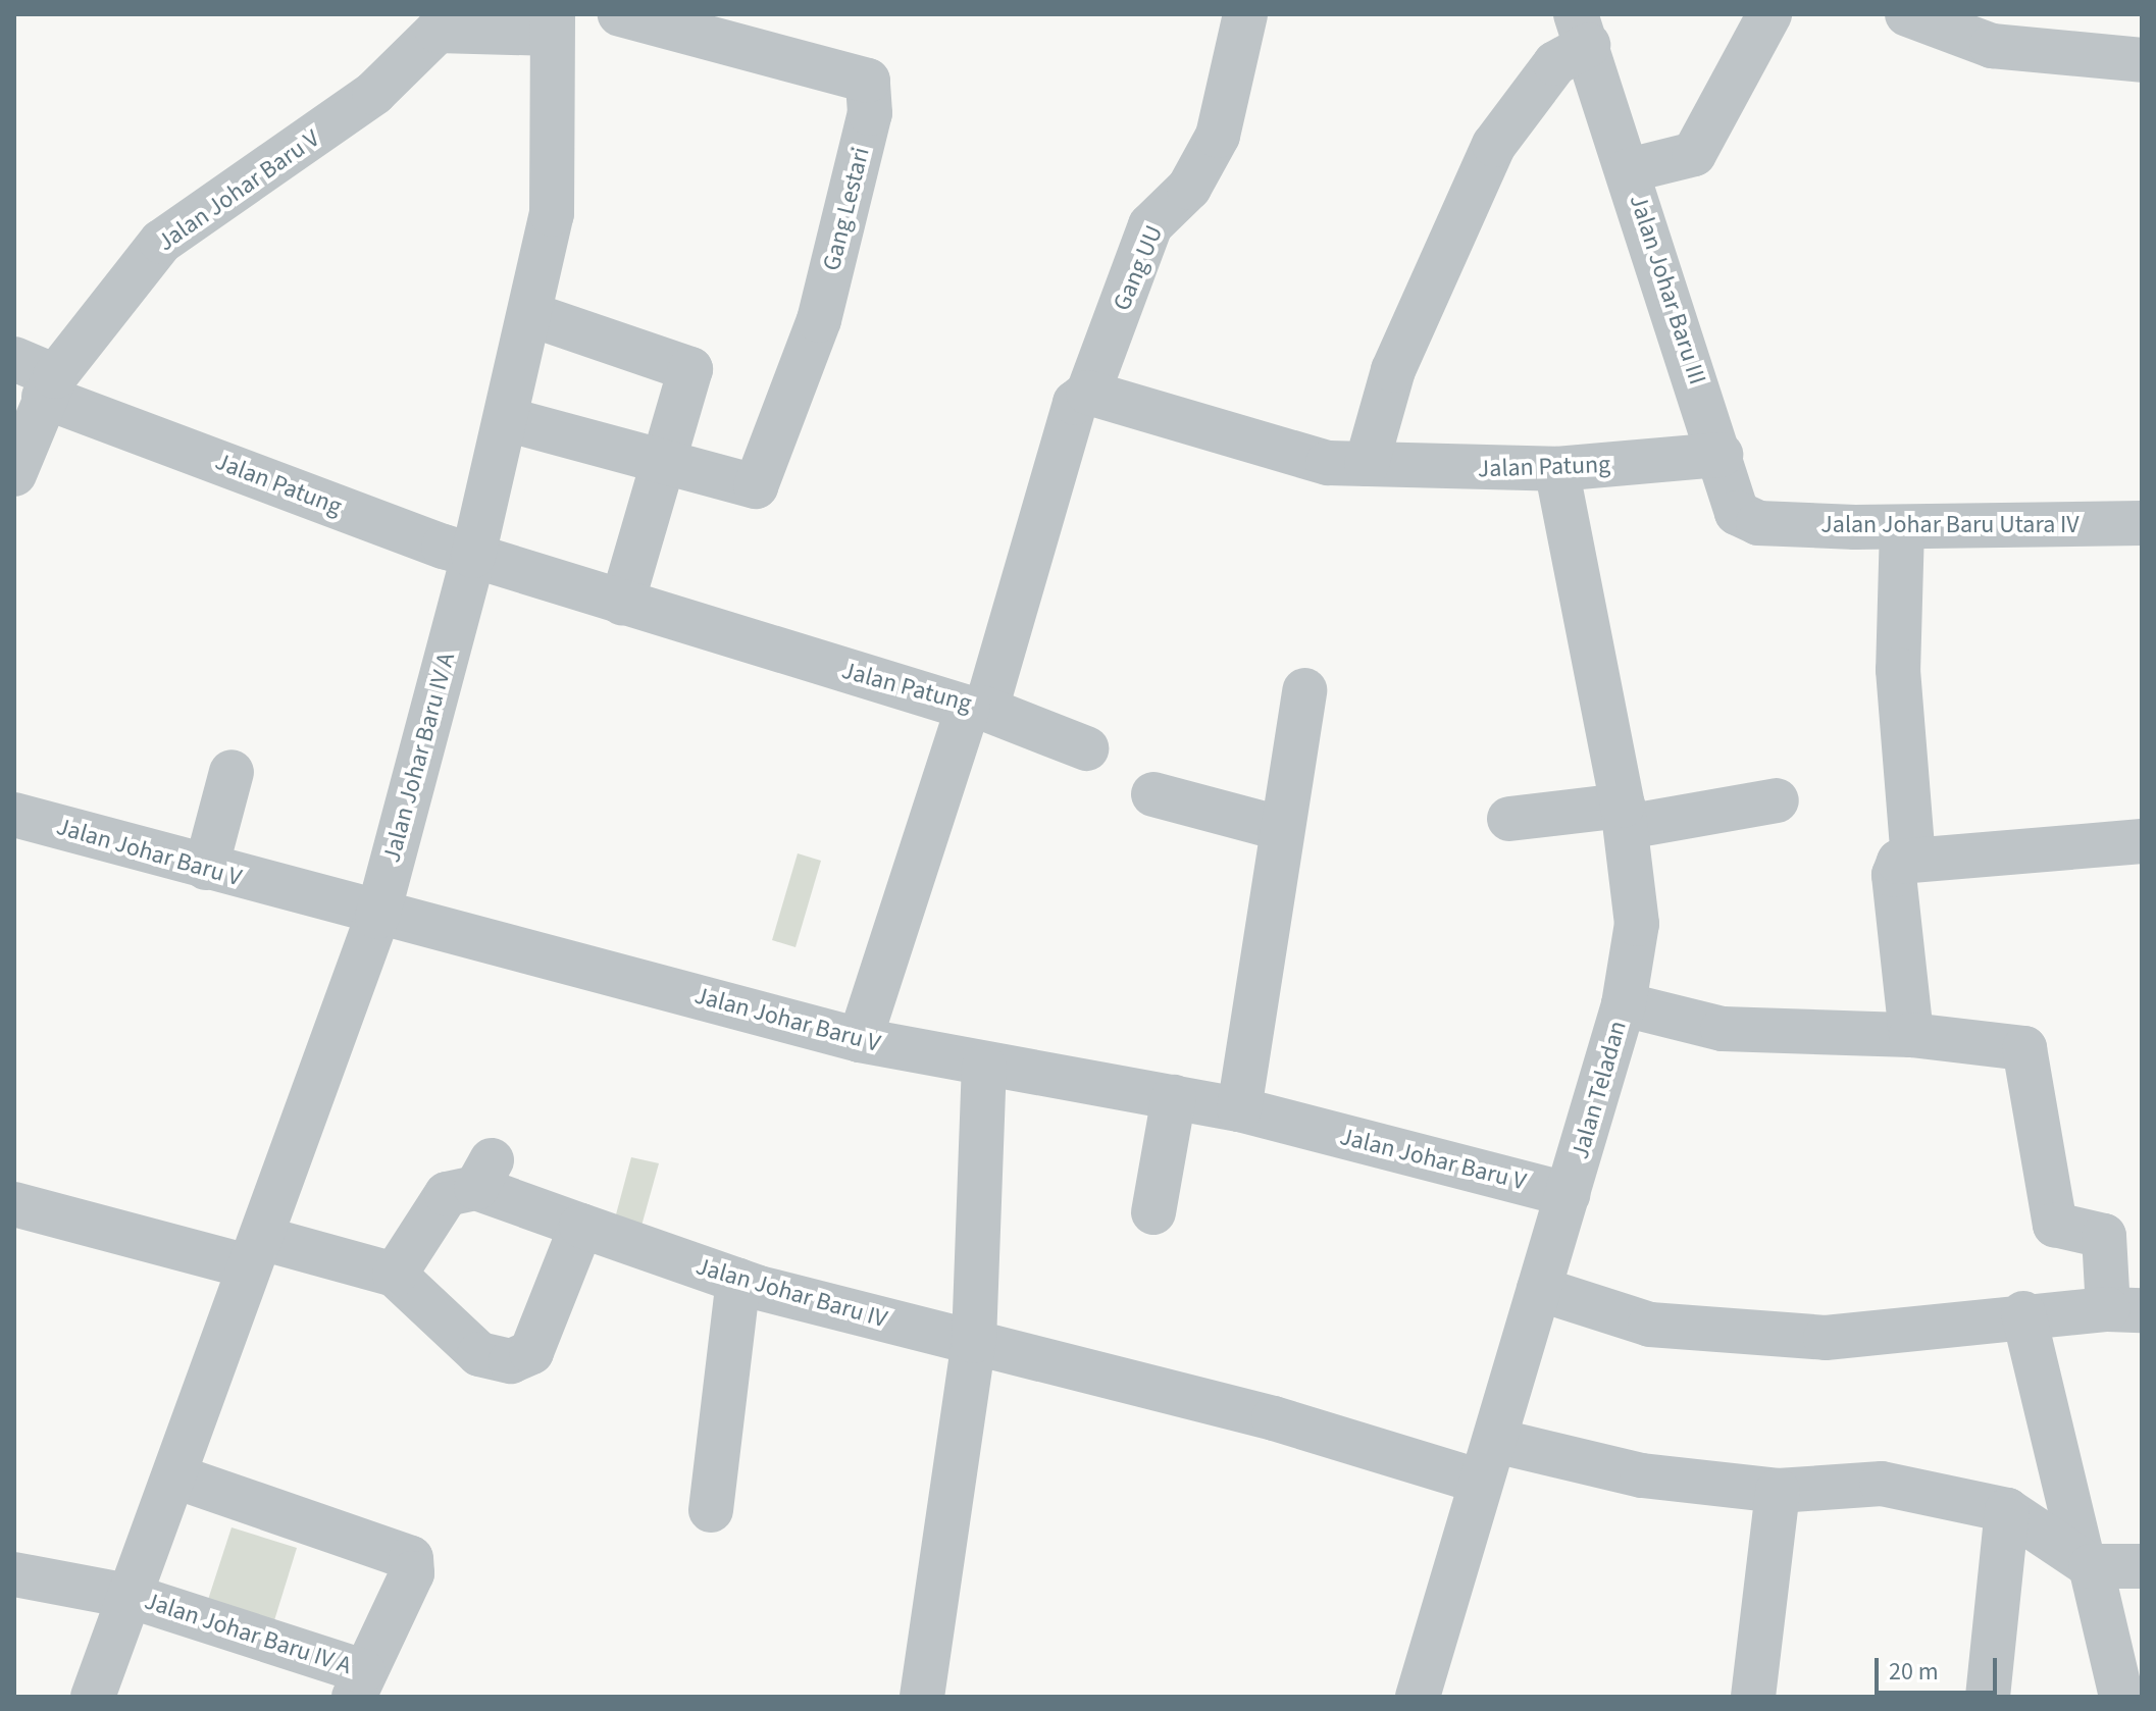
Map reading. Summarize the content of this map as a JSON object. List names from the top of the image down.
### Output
{
  "streets": {
    "street": [
      "Jalan Johar Baru V",
      "Gang Lestari",
      "Gang UU",
      "Jalan Johar Baru III",
      "Jalan Patung",
      "Jalan Johar Baru Utara IV",
      "Jalan Johar Baru IV A",
      "Jalan Teladan",
      "Jalan Johar Baru IV"
    ]
  },
  "crossings": [
    ["Jalan Johar Baru V", "Jalan Patung"],
    ["Jalan Johar Baru V", "Jalan Johar Baru IV A"],
    ["Jalan Johar Baru V", "Jalan Teladan"],
    ["Gang Lestari", "Jalan Johar Baru IV A"],
    ["Gang UU", "Jalan Patung"],
    ["Jalan Johar Baru III", "Jalan Patung"],
    ["Jalan Johar Baru III", "Jalan Johar Baru Utara IV"],
    ["Jalan Patung", "Jalan Johar Baru IV A"],
    ["Jalan Patung", "Jalan Teladan"],
    ["Jalan Teladan", "Jalan Johar Baru IV"]
  ],
  "scale_bar": "20 m"
}
